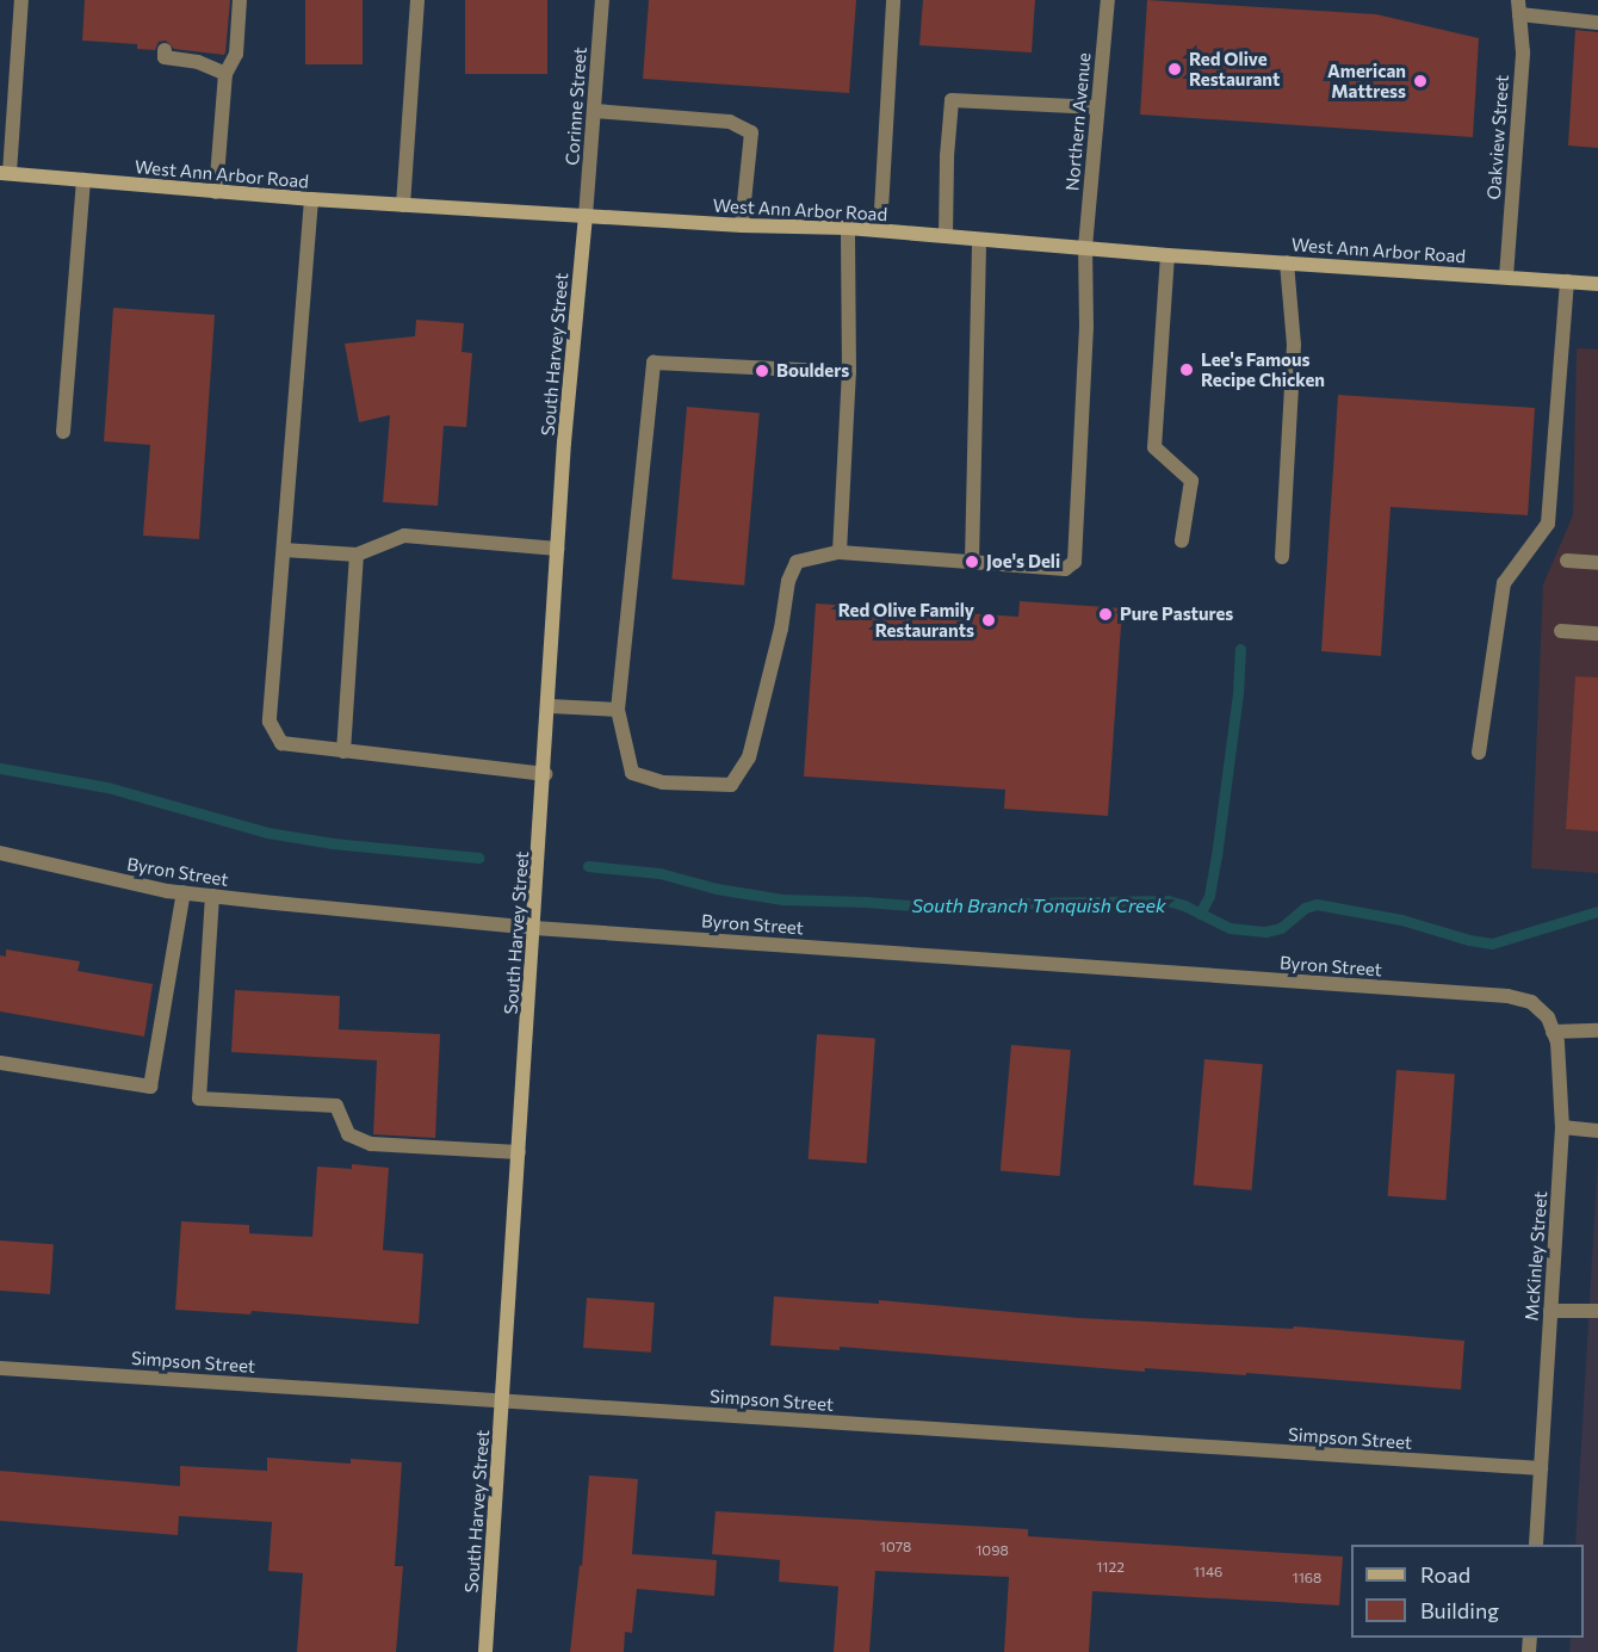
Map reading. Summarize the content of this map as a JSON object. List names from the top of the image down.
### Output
{
  "streets": {
    "main road": ["West Ann Arbor Road", "South Harvey Street"],
    "street": [
      "Corinne Street",
      "Northern Avenue",
      "Oakview Street",
      "Byron Street",
      "McKinley Street",
      "Simpson Street"
    ]
  },
  "crossings": [
    ["Corinne Street", "West Ann Arbor Road"],
    ["Corinne Street", "South Harvey Street"],
    ["Northern Avenue", "West Ann Arbor Road"],
    ["Oakview Street", "West Ann Arbor Road"],
    ["West Ann Arbor Road", "South Harvey Street"],
    ["South Harvey Street", "Byron Street"],
    ["South Harvey Street", "Simpson Street"],
    ["Byron Street", "McKinley Street"],
    ["McKinley Street", "Simpson Street"]
  ],
  "water": ["South Branch Tonquish Creek"],
  "places": [
    "Red Olive Restaurant",
    "American Mattress",
    "Lee's Famous Recipe Chicken",
    "Boulders",
    "Joe's Deli",
    "Pure Pastures",
    "Red Olive Family Restaurants"
  ],
  "house_numbers": [
    "1078",
    "1098",
    "1122",
    "1146",
    "1168"
  ],
  "legend": ["Road", "Building"]
}
